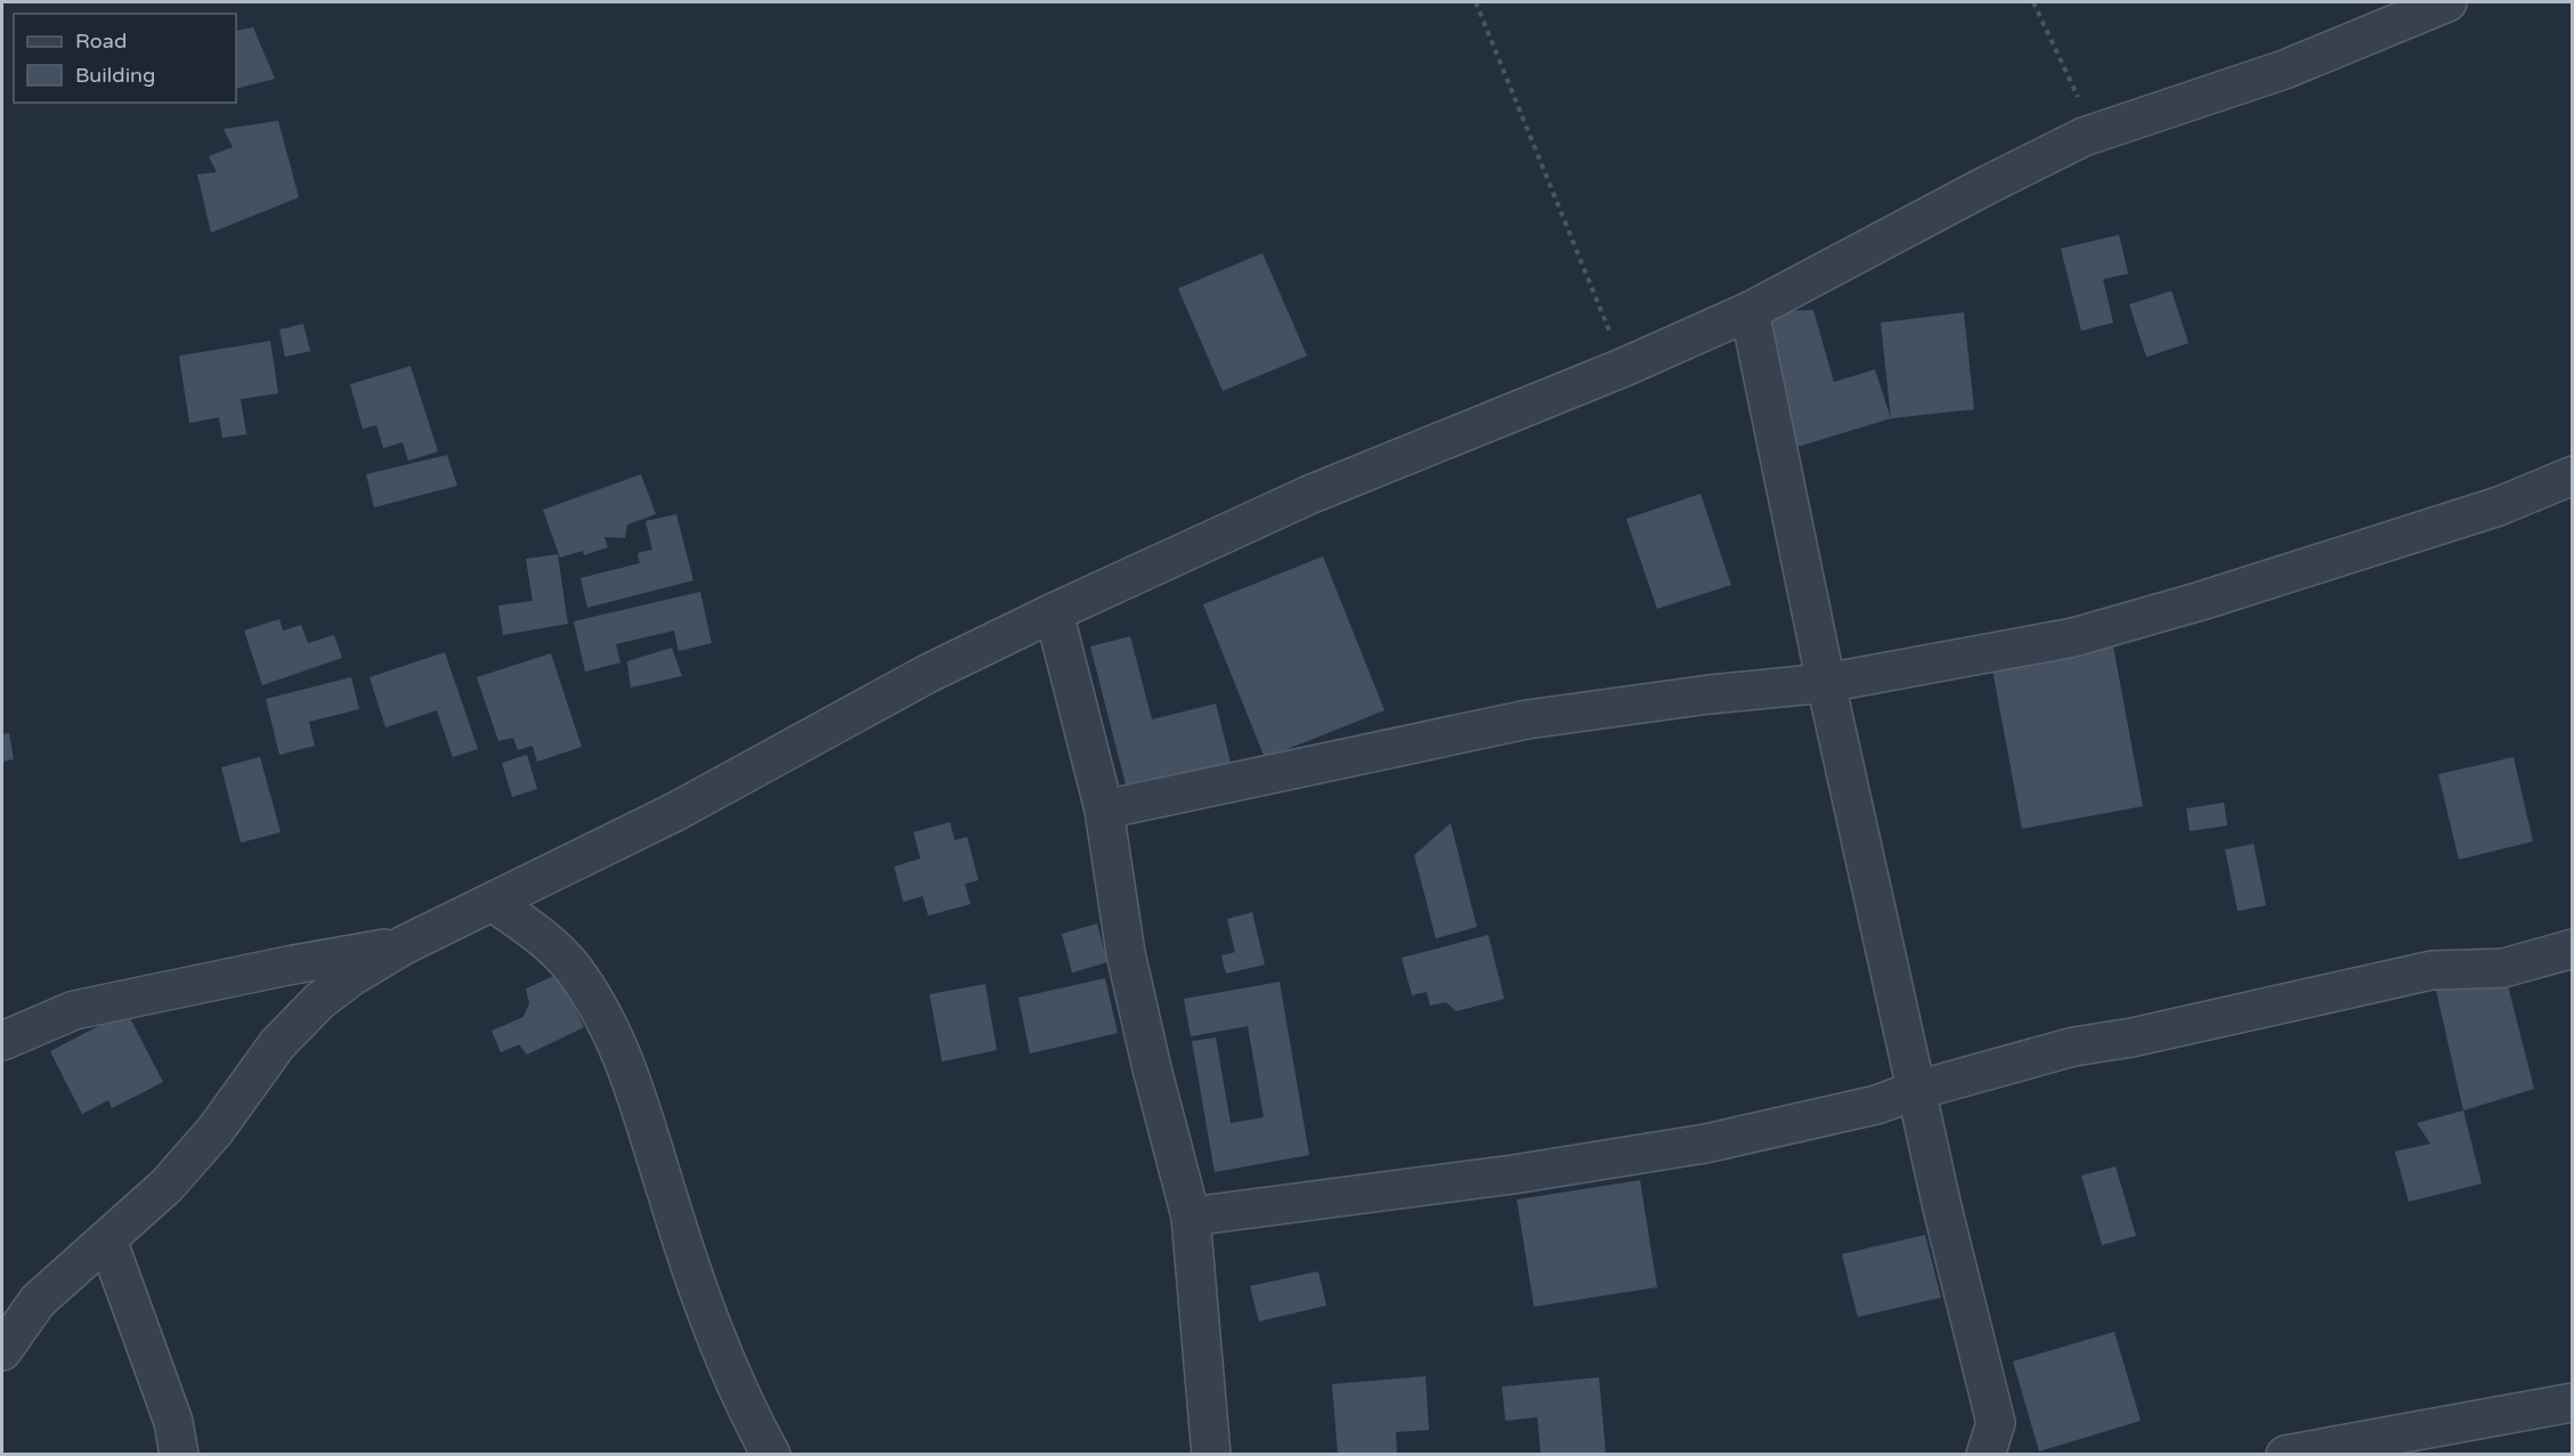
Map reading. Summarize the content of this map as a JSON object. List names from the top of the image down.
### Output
{
  "legend": ["Road", "Building"]
}
